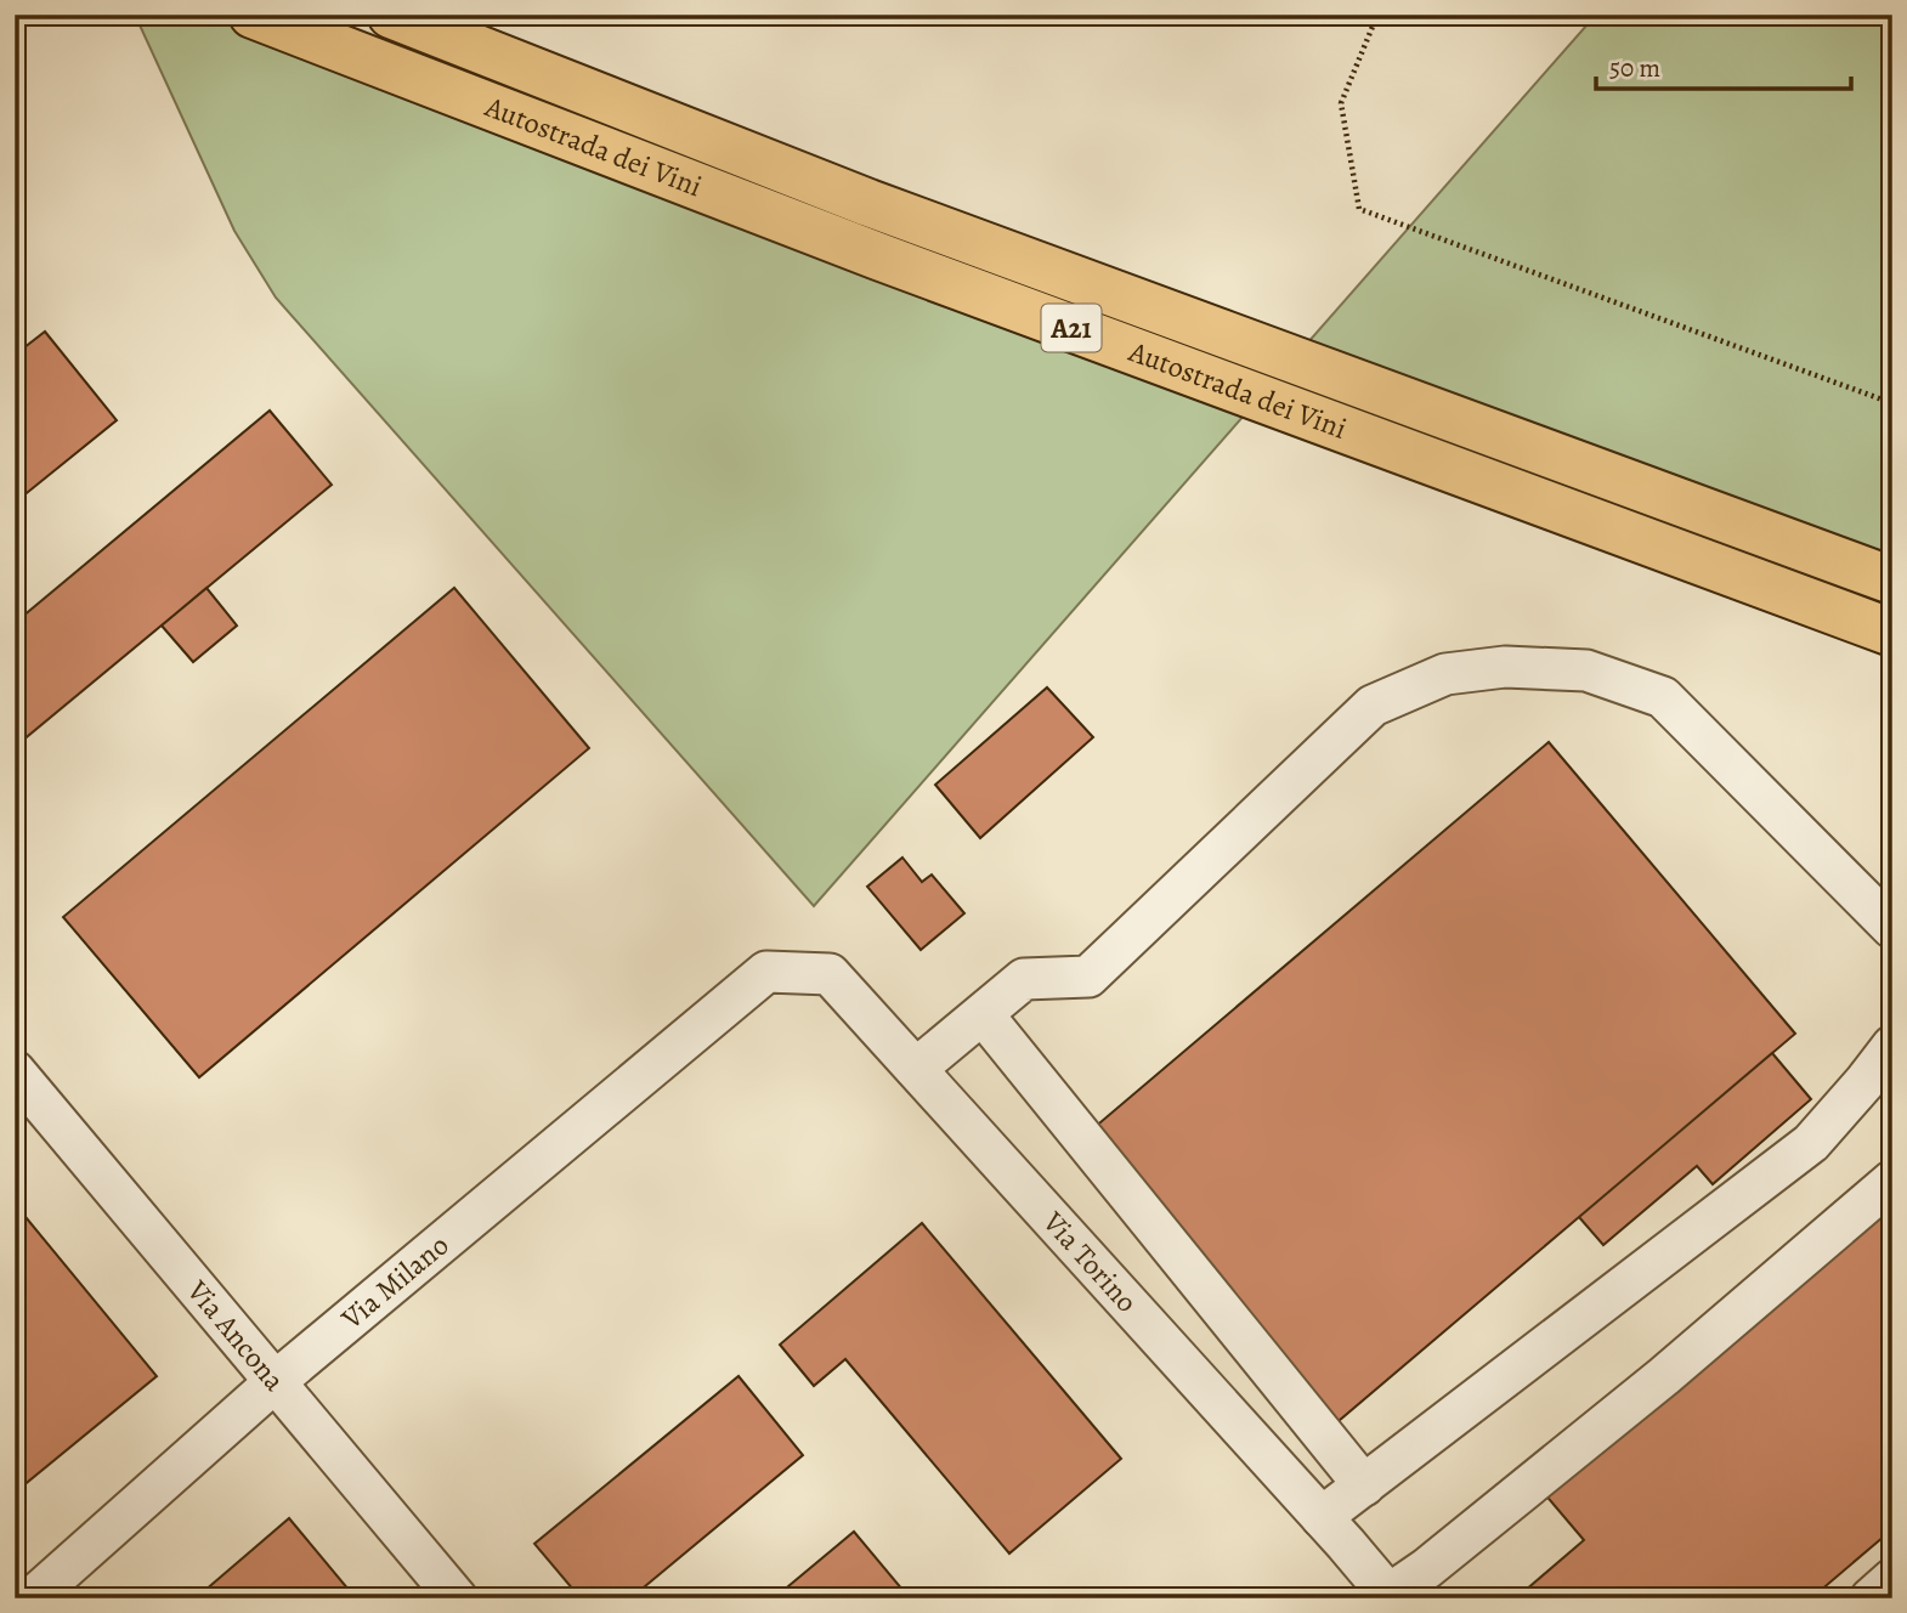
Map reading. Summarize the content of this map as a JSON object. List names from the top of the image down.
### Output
{
  "streets": {
    "highway": ["Autostrada dei Vini", "A21"],
    "street": ["Via Torino", "Via Milano", "Via Ancona"]
  },
  "crossings": [
    ["Via Torino", "Via Milano"],
    ["Via Milano", "Via Ancona"]
  ],
  "scale_bar": "50 m"
}
